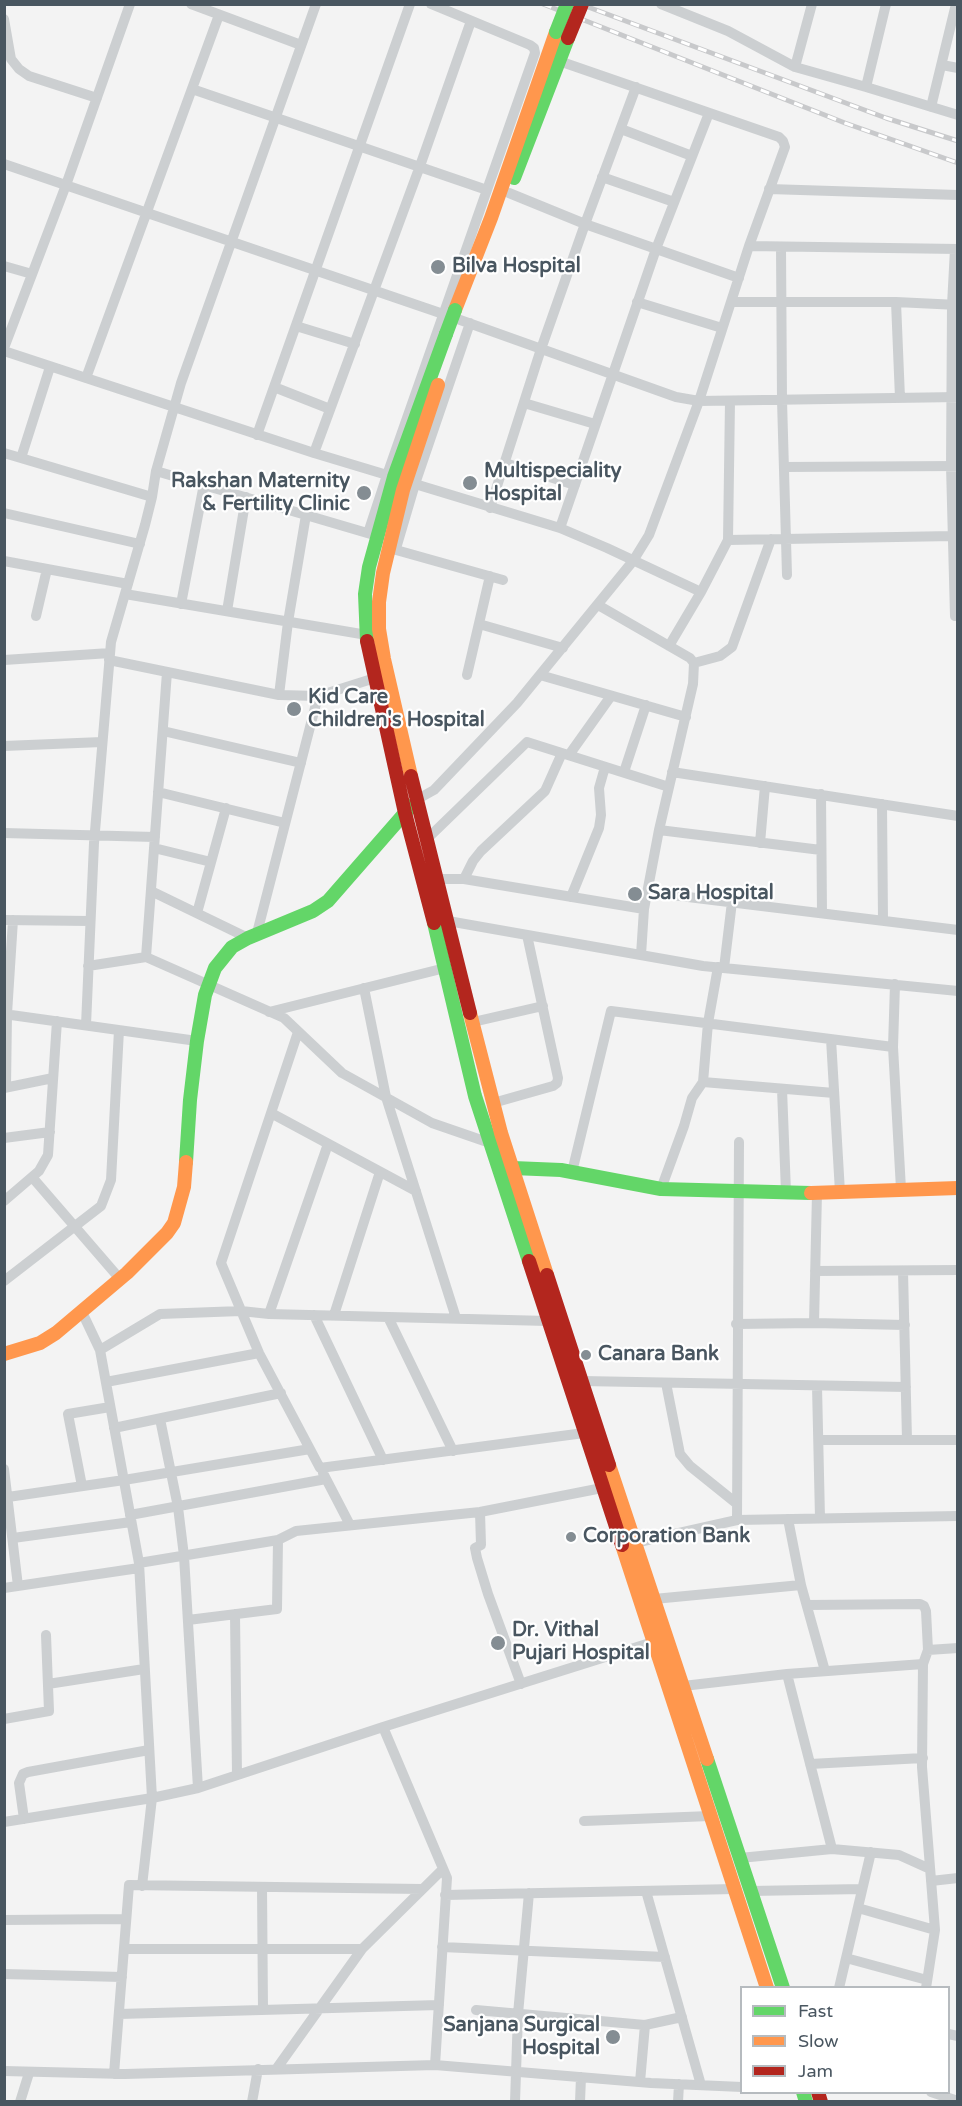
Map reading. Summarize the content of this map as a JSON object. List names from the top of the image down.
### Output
{
  "places": [
    "Bilva Hospital",
    "Multispeciality Hospital",
    "Rakshan Maternity & Fertility Clinic",
    "Kid Care Children's Hospital",
    "Sara Hospital",
    "Canara Bank",
    "Corporation Bank",
    "Dr. Vithal Pujari Hospital",
    "Sanjana Surgical Hospital"
  ],
  "legend": ["Fast", "Slow", "Jam"]
}
